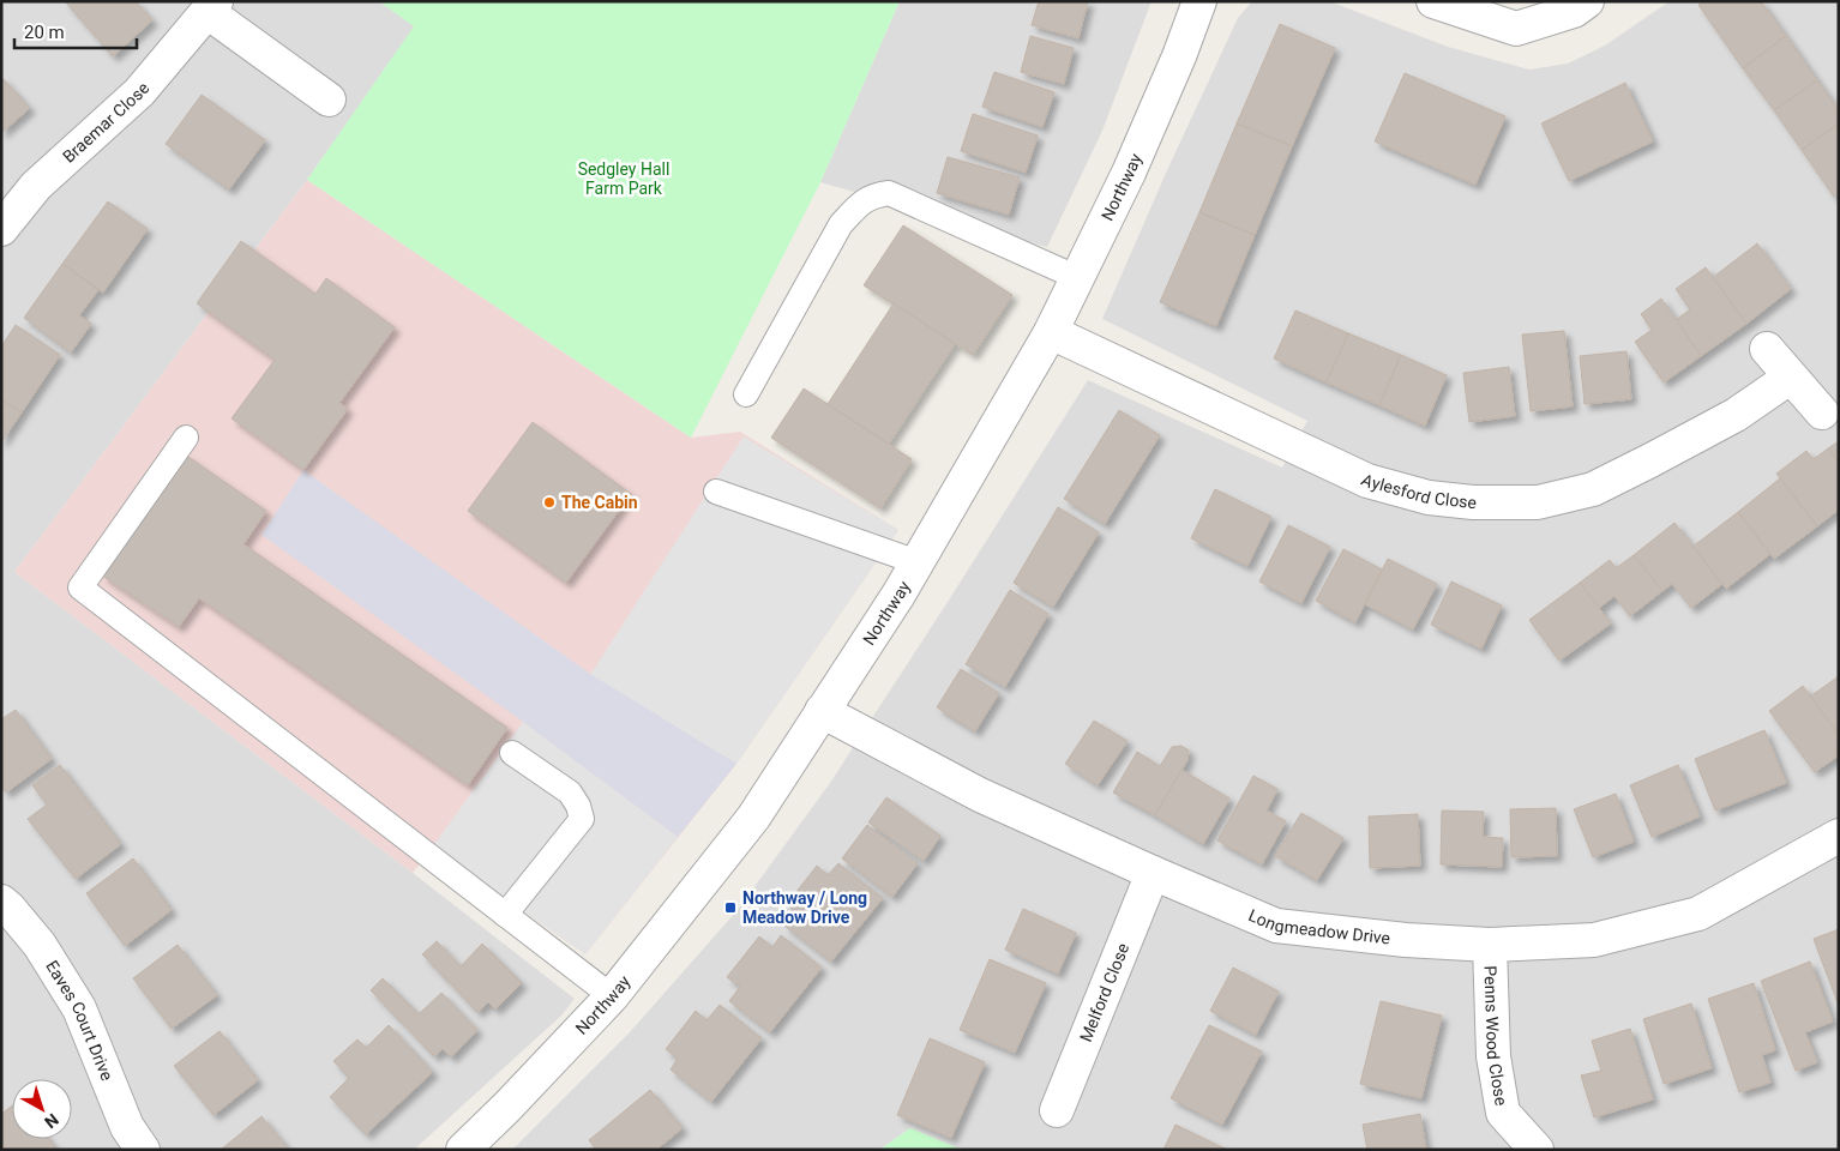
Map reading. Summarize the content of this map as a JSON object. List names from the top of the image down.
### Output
{
  "streets": {
    "street": [
      "Braemar Close",
      "Northway",
      "Aylesford Close",
      "Longmeadow Drive",
      "Melford Close",
      "Eaves Court Drive",
      "Penns Wood Close"
    ]
  },
  "crossings": [
    ["Northway", "Aylesford Close"],
    ["Northway", "Longmeadow Drive"],
    ["Longmeadow Drive", "Melford Close"],
    ["Longmeadow Drive", "Penns Wood Close"]
  ],
  "parks": ["Sedgley Hall Farm Park"],
  "places": {
    "other": ["The Cabin"],
    "transit": ["Northway / Long Meadow Drive"]
  },
  "scale_bar": "20 m",
  "north": "bottom right"
}
